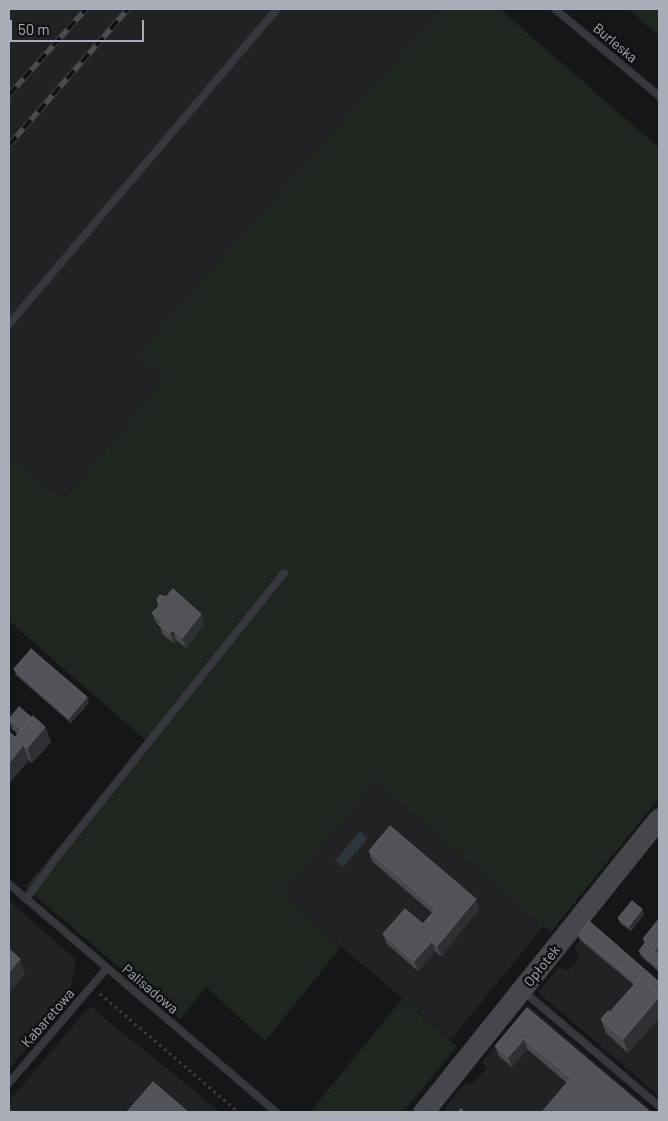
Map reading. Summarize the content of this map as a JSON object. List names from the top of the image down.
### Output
{
  "streets": {
    "street": ["Opłotek"],
    "lane": ["Burleska", "Palisadowa", "Kabaretowa"]
  },
  "crossings": [
    ["Palisadowa", "Kabaretowa"]
  ],
  "scale_bar": "50 m"
}
